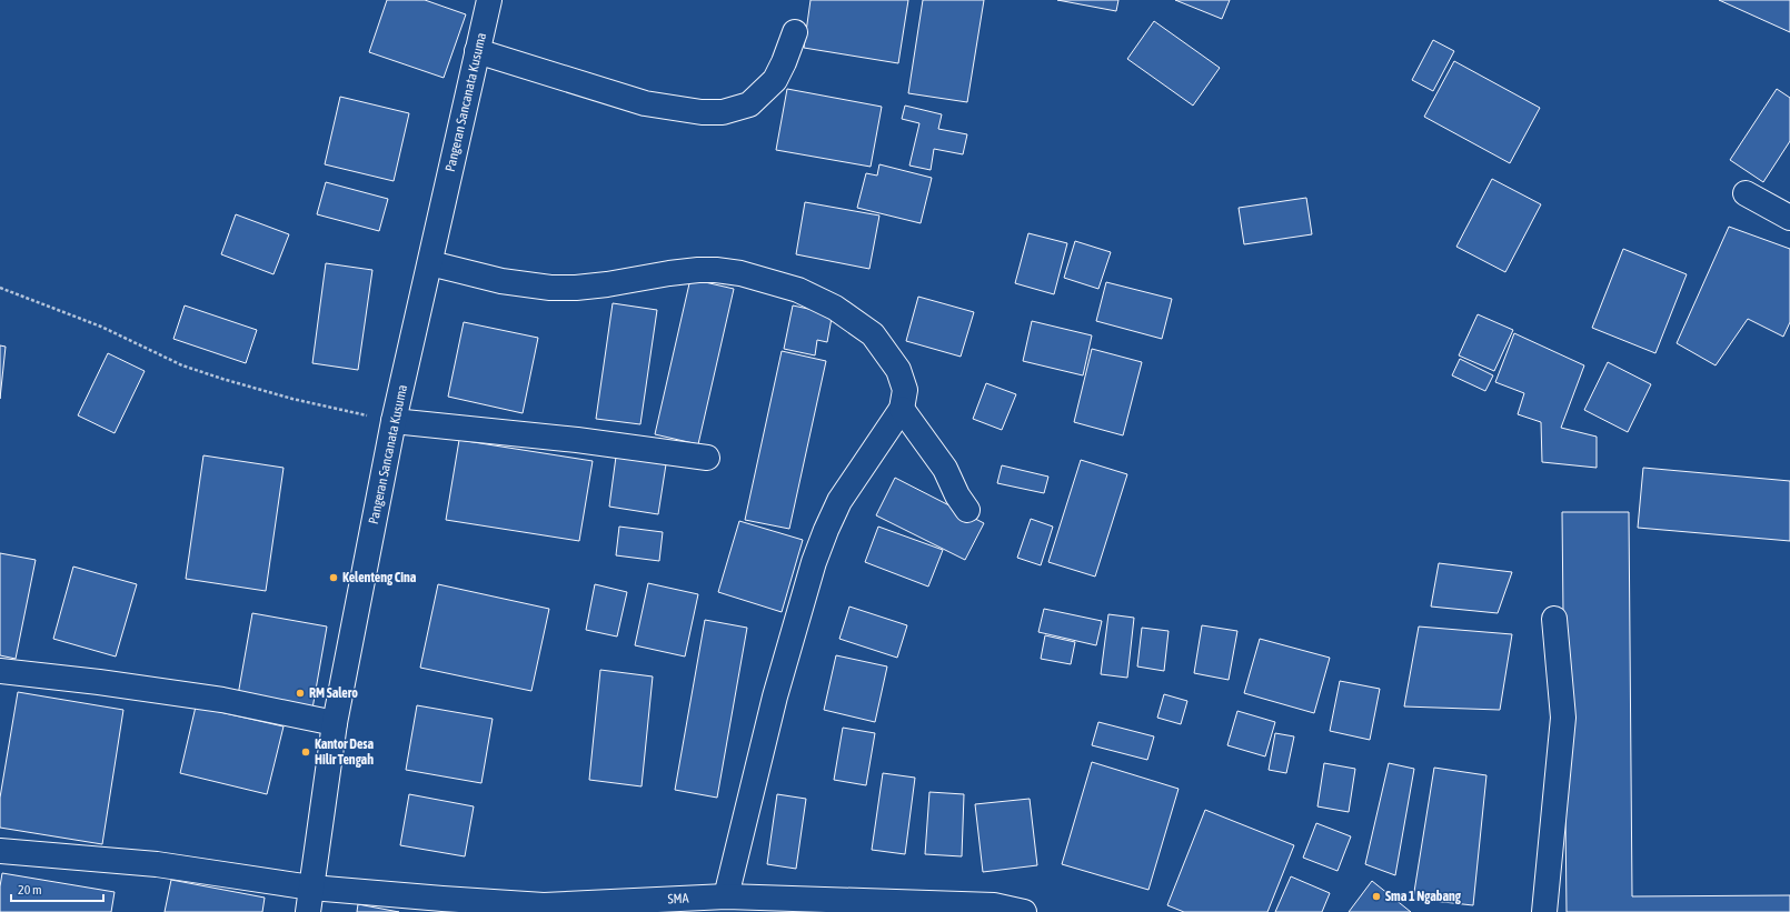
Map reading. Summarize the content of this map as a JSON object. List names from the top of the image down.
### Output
{
  "streets": {
    "street": ["Pangeran Sancanata Kusuma", "SMA"]
  },
  "crossings": [
    ["Pangeran Sancanata Kusuma", "SMA"]
  ],
  "places": [
    "Kelenteng Cina",
    "RM Salero",
    "Kantor Desa Hilir Tengah",
    "Sma 1 Ngabang"
  ],
  "scale_bar": "20 m"
}
